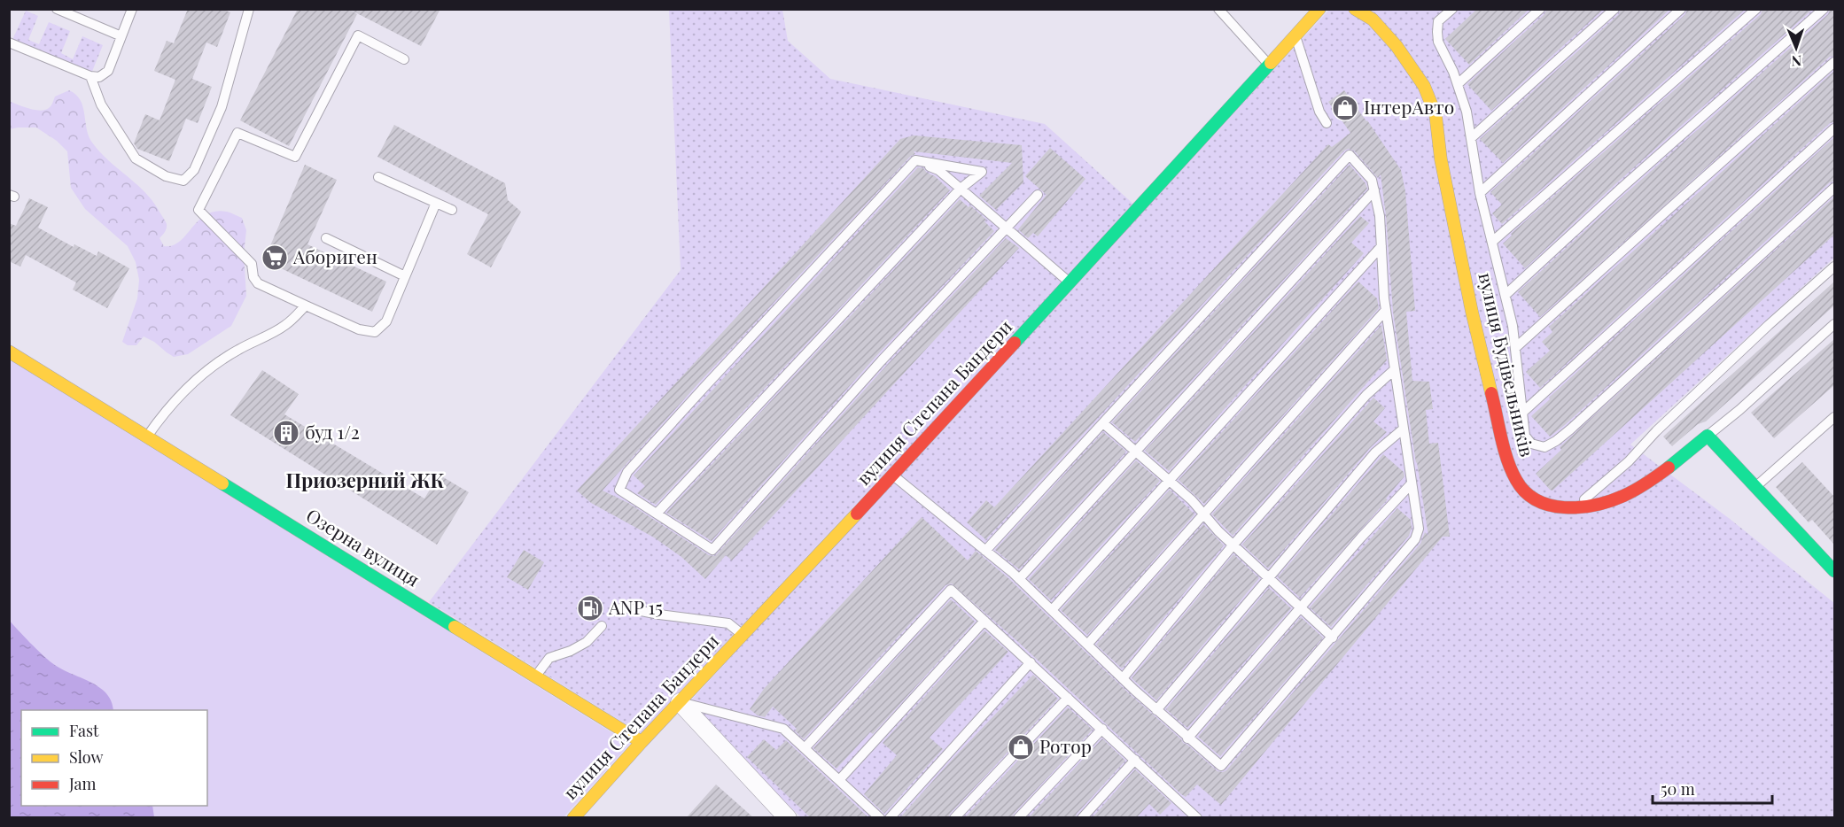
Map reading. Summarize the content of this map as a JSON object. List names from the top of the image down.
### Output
{
  "streets": {
    "street": ["вулиця Будівельників", "вулиця Степана Бандери", "Озерна вулиця"]
  },
  "crossings": [
    ["вулиця Степана Бандери", "Озерна вулиця"]
  ],
  "districts": ["Приозерний ЖК"],
  "places": {
    "shop": ["ІнтерАвто", "Ротор"],
    "supermarket": ["Абориген"],
    "building": ["буд 1/2"],
    "fuel station": ["ANP 15"]
  },
  "legend": ["Fast", "Slow", "Jam"],
  "scale_bar": "50 m",
  "north": "bottom"
}
